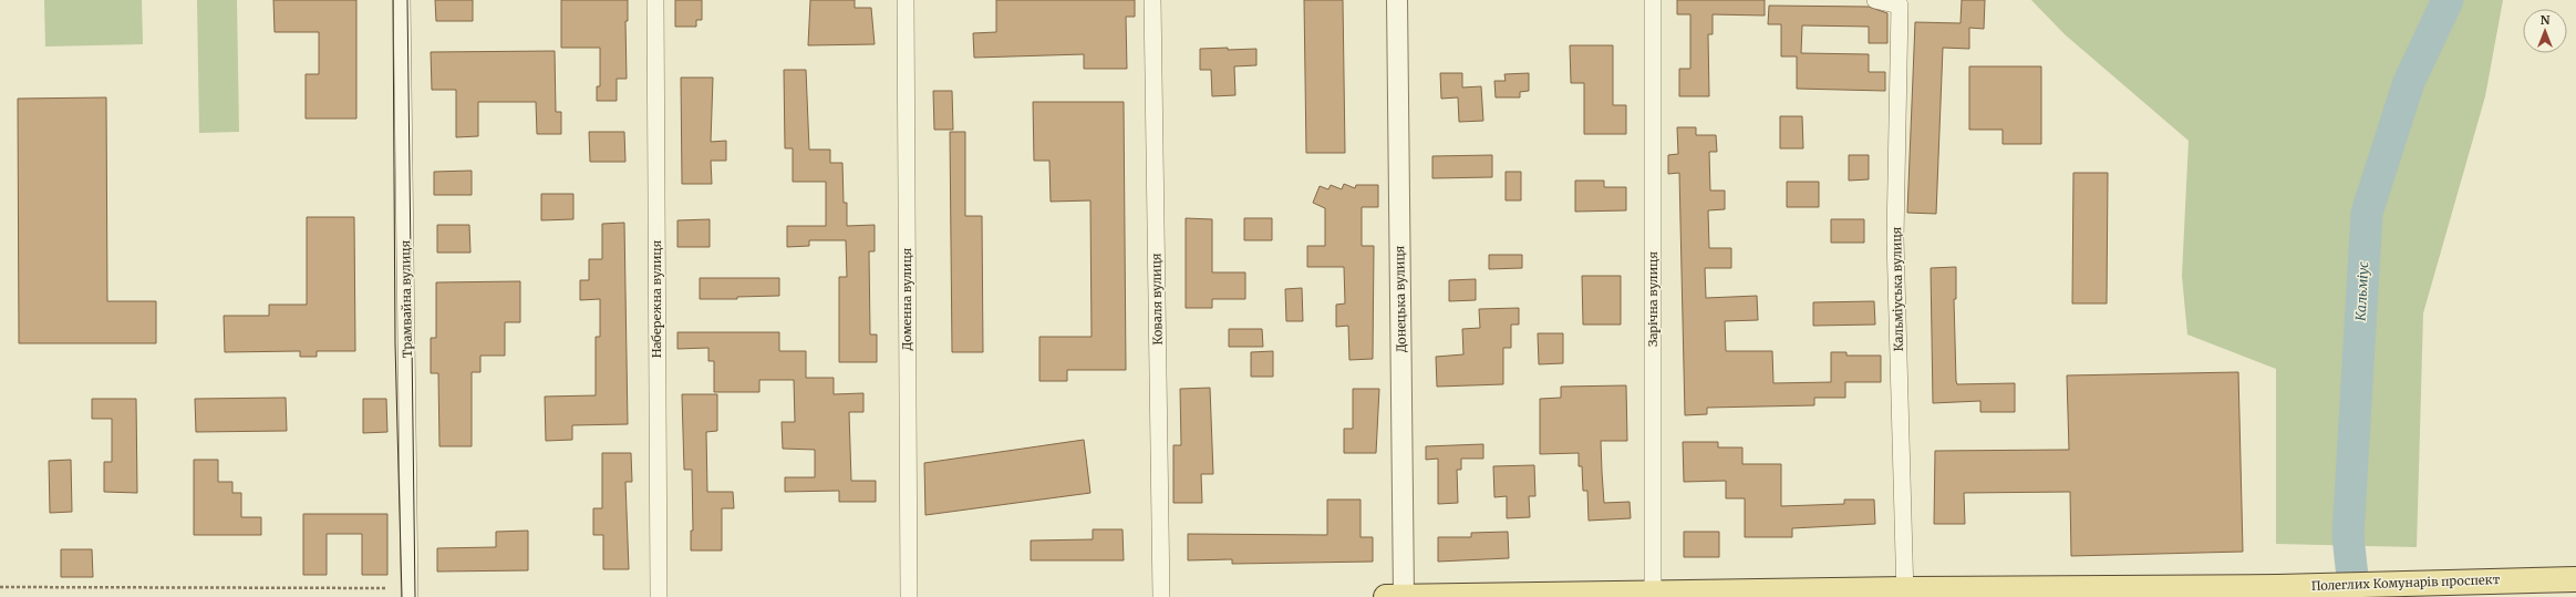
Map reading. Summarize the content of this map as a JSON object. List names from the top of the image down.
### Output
{
  "streets": {
    "main road": ["Полеглих Комунарів проспект"],
    "street": [
      "Кальміуська вулиця",
      "Трамвайна вулиця",
      "Набережна вулиця",
      "Доменна вулиця",
      "Коваля вулиця",
      "Донецька вулиця",
      "Зарічна вулиця"
    ]
  },
  "crossings": [
    ["Кальміуська вулиця", "Полеглих Комунарів проспект"],
    ["Донецька вулиця", "Полеглих Комунарів проспект"],
    ["Зарічна вулиця", "Полеглих Комунарів проспект"]
  ],
  "water": ["Кальміус"],
  "north": "top"
}
